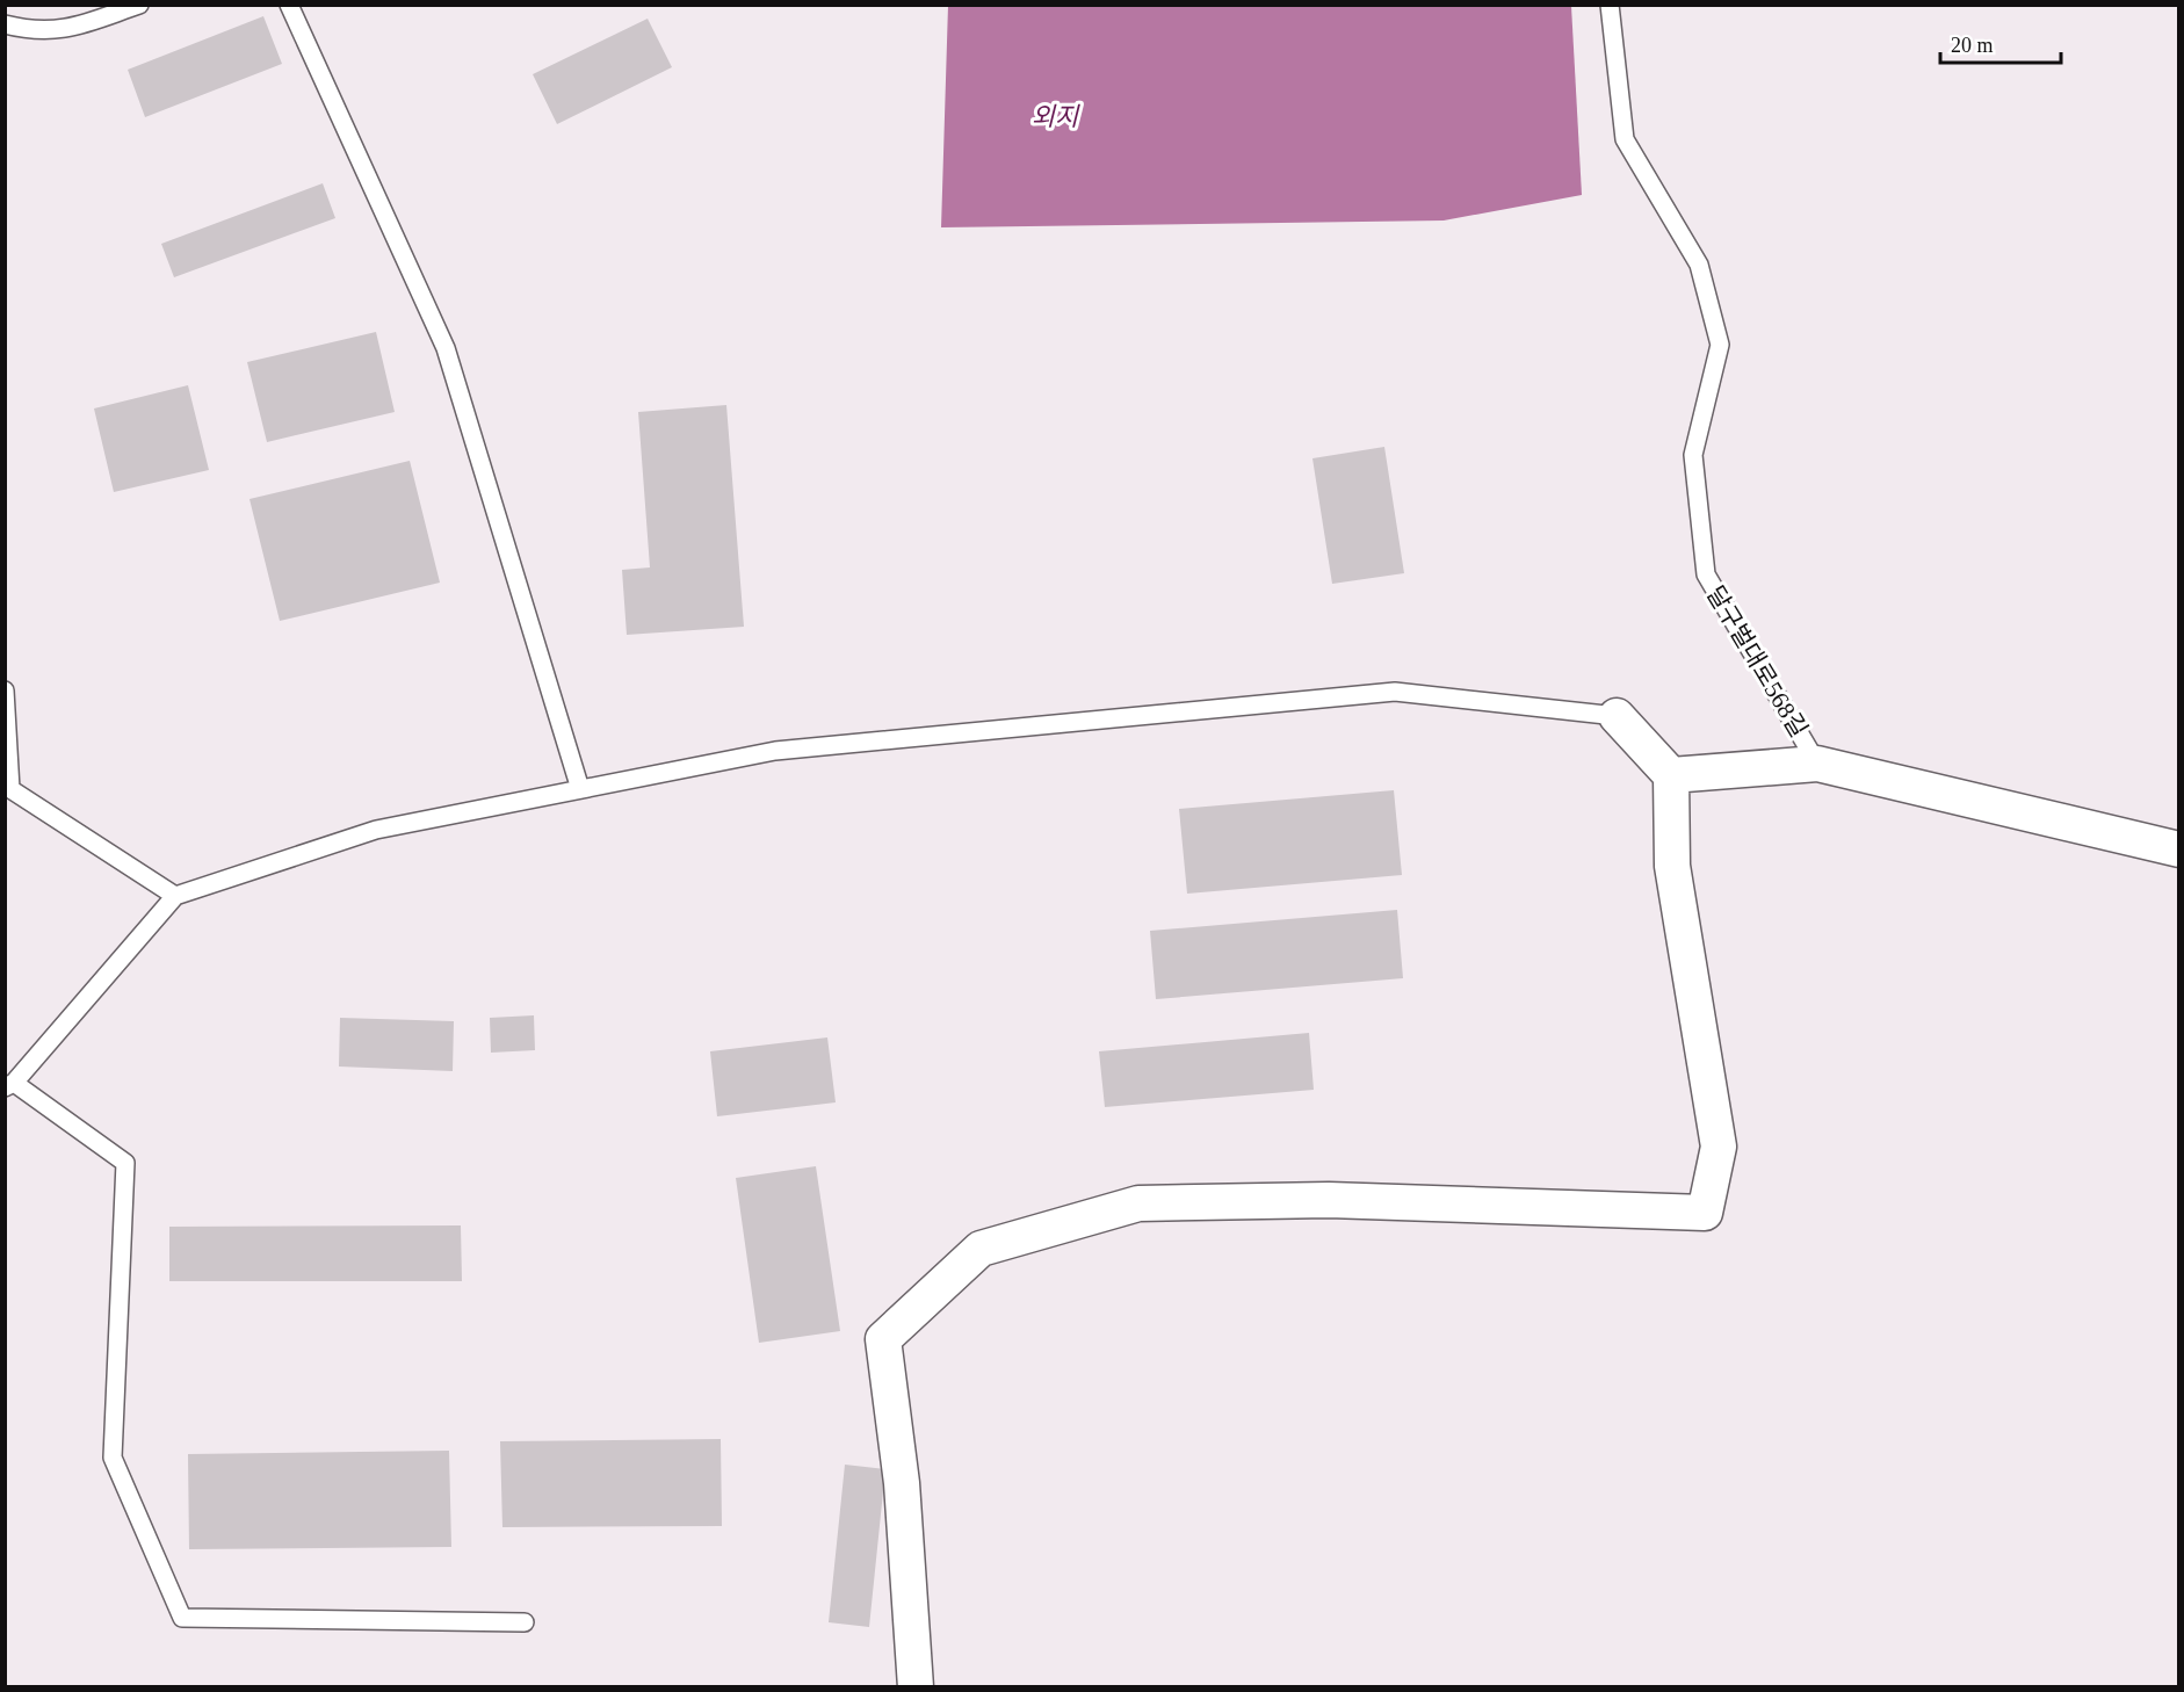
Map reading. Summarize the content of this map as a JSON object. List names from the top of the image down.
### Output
{
  "streets": {
    "street": ["달구벌대로568길"]
  },
  "water": ["외지"],
  "scale_bar": "20 m"
}
